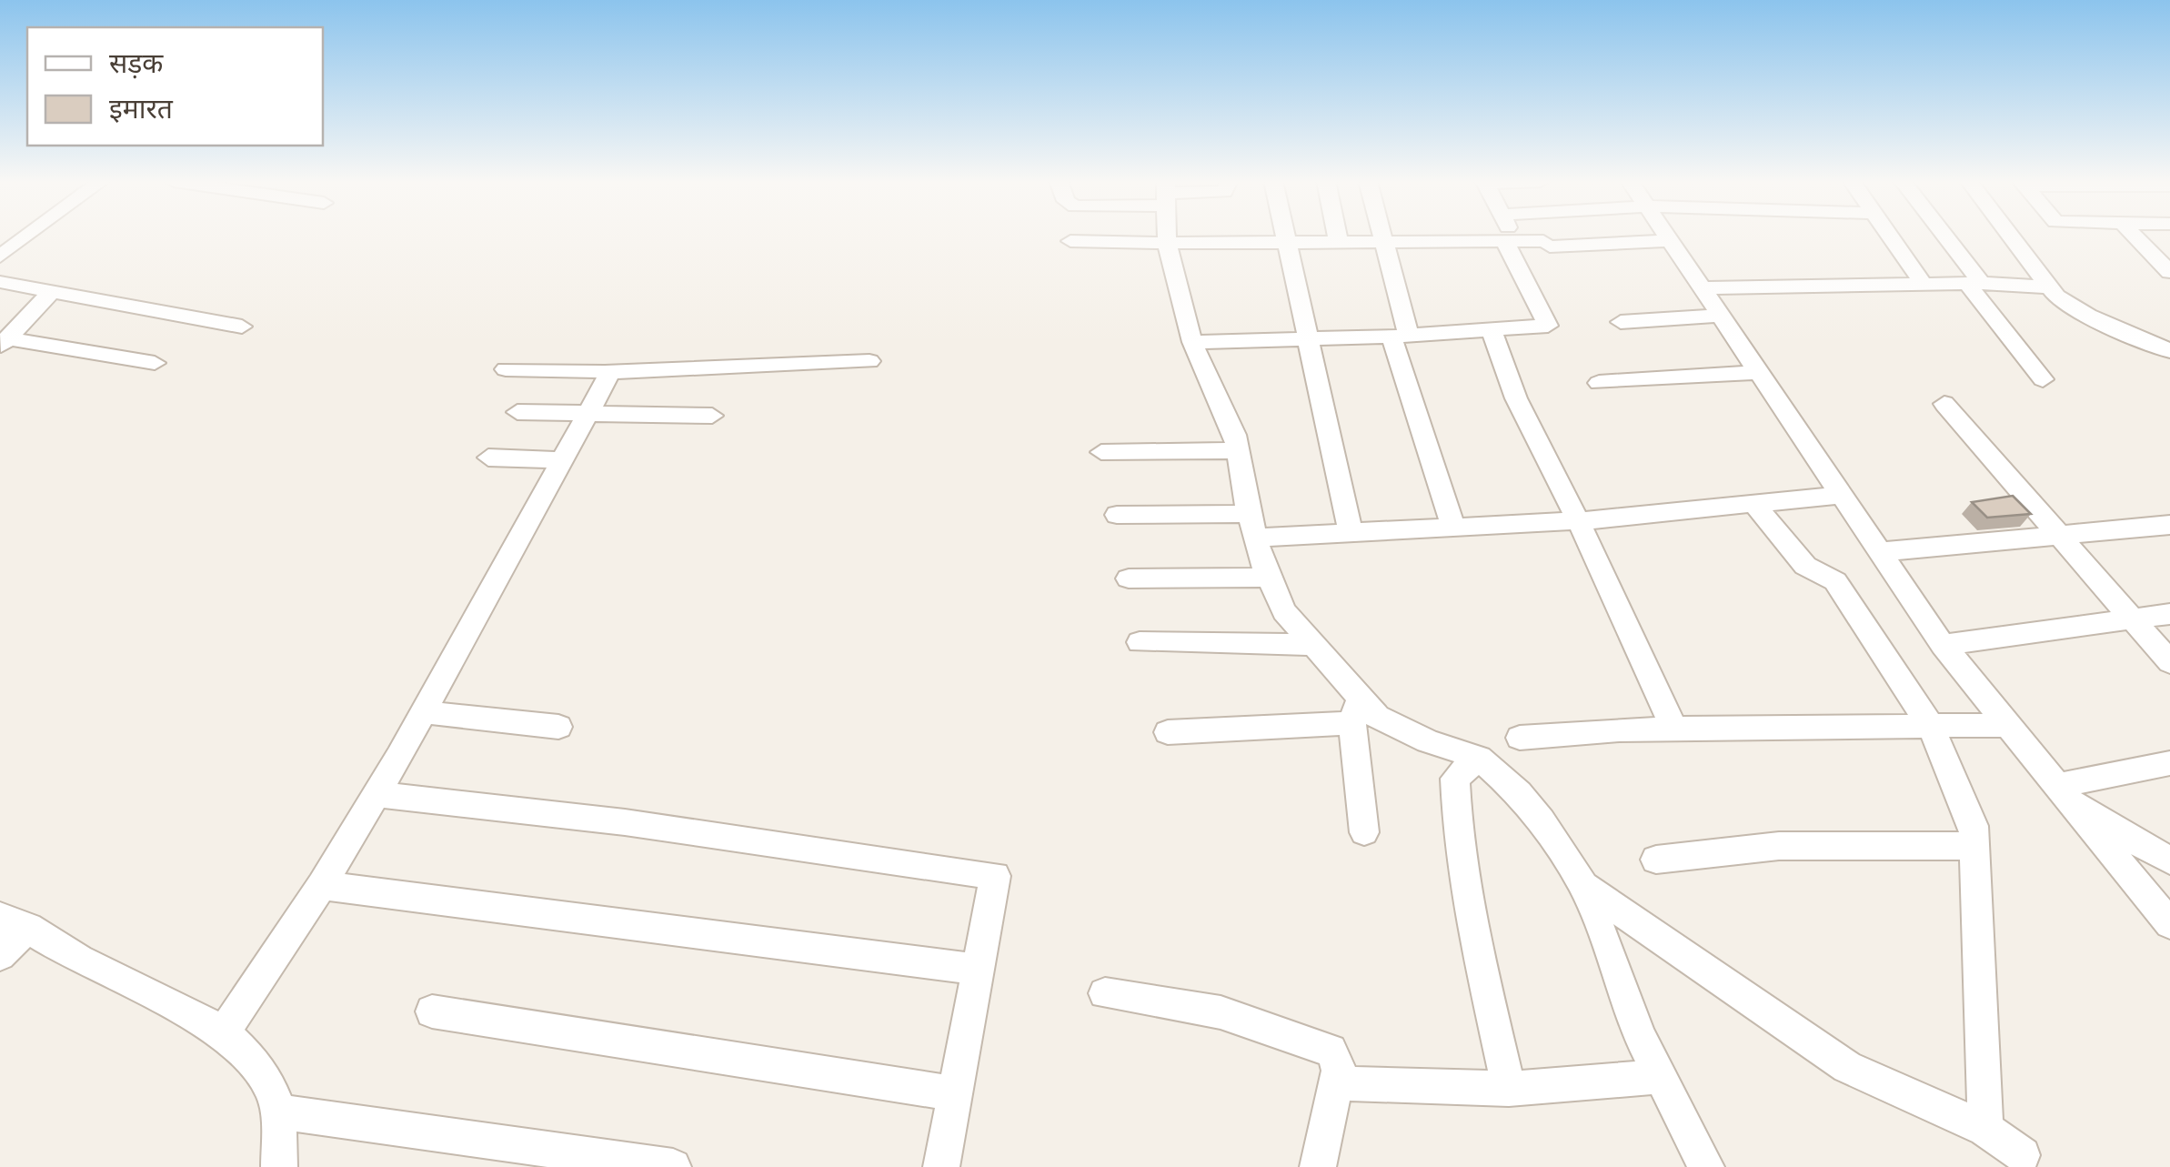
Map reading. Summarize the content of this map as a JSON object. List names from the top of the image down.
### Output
{
  "legend": ["सड़क", "इमारत"]
}
